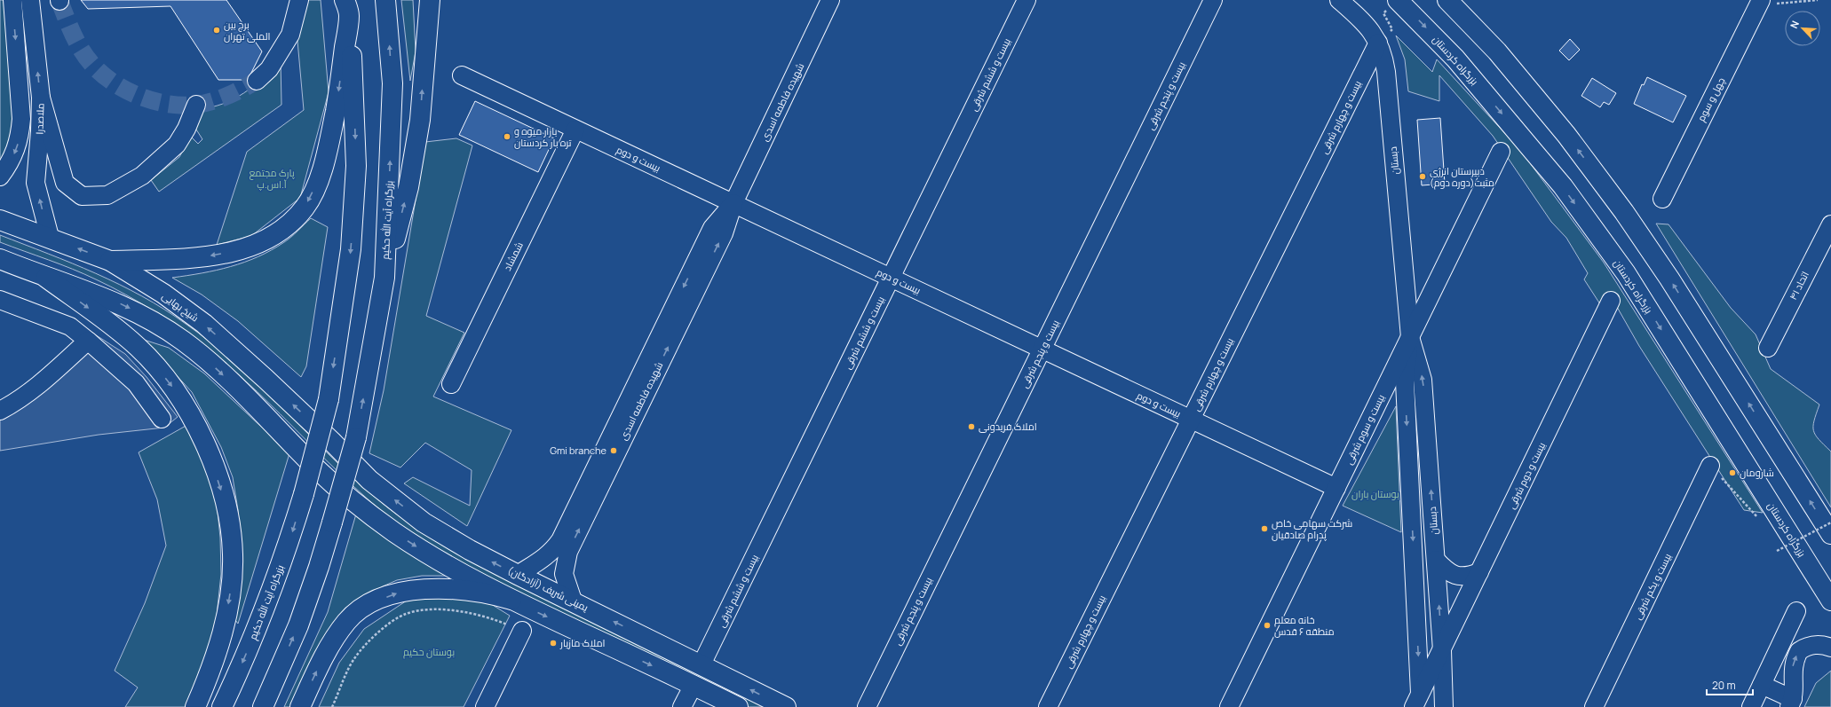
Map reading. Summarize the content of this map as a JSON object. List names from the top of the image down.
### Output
{
  "streets": {
    "main road": [
      "بزرگراه کردستان",
      "بزرگراه آیت الله حکیم",
      "شیخ بهایی",
      "یمینی شریف (آزادگان)"
    ],
    "street": [
      "بیست و ششم شرقی",
      "بیست و پنجم شرقی",
      "چهل و سوم",
      "شهیده فاطمه اسدی",
      "بیست و چهارم شرقی",
      "ملاصدرا",
      "بیست و دوم",
      "دبستان",
      "شمشاد",
      "اتحاد ۴۱",
      "بیست و سوم شرقی",
      "بیست و دوم شرقی",
      "بیست و یکم شرقی"
    ]
  },
  "crossings": [
    ["بیست و ششم شرقی", "بیست و دوم"],
    ["بیست و ششم شرقی", "یمینی شریف (آزادگان)"],
    ["بیست و پنجم شرقی", "بیست و دوم"],
    ["شهیده فاطمه اسدی", "بیست و دوم"],
    ["شهیده فاطمه اسدی", "یمینی شریف (آزادگان)"],
    ["بیست و چهارم شرقی", "بیست و دوم"],
    ["بیست و چهارم شرقی", "دبستان"],
    ["ملاصدرا", "شیخ بهایی"],
    ["بیست و دوم", "شمشاد"],
    ["بیست و دوم", "بیست و سوم شرقی"],
    ["دبستان", "بیست و سوم شرقی"],
    ["دبستان", "بیست و دوم شرقی"],
    ["شیخ بهایی", "یمینی شریف (آزادگان)"]
  ],
  "parks": ["پارک مجتمع آ.اس.پ", "بوستان باران", "بوستان حکیم"],
  "places": [
    "برج بین الملی تهران",
    "بازار میوه و تره بار کردستان",
    "دبیرستان انرژی مثبت(دوره دوم)",
    "املاک فریدونی",
    "Gmi branche",
    "شارومان",
    "شرکت سهامی خاص پدرام صادقیان",
    "خانه معلم منطقه ۶ قدس",
    "املاک مازیار"
  ],
  "scale_bar": "20 m",
  "north": "top left"
}
